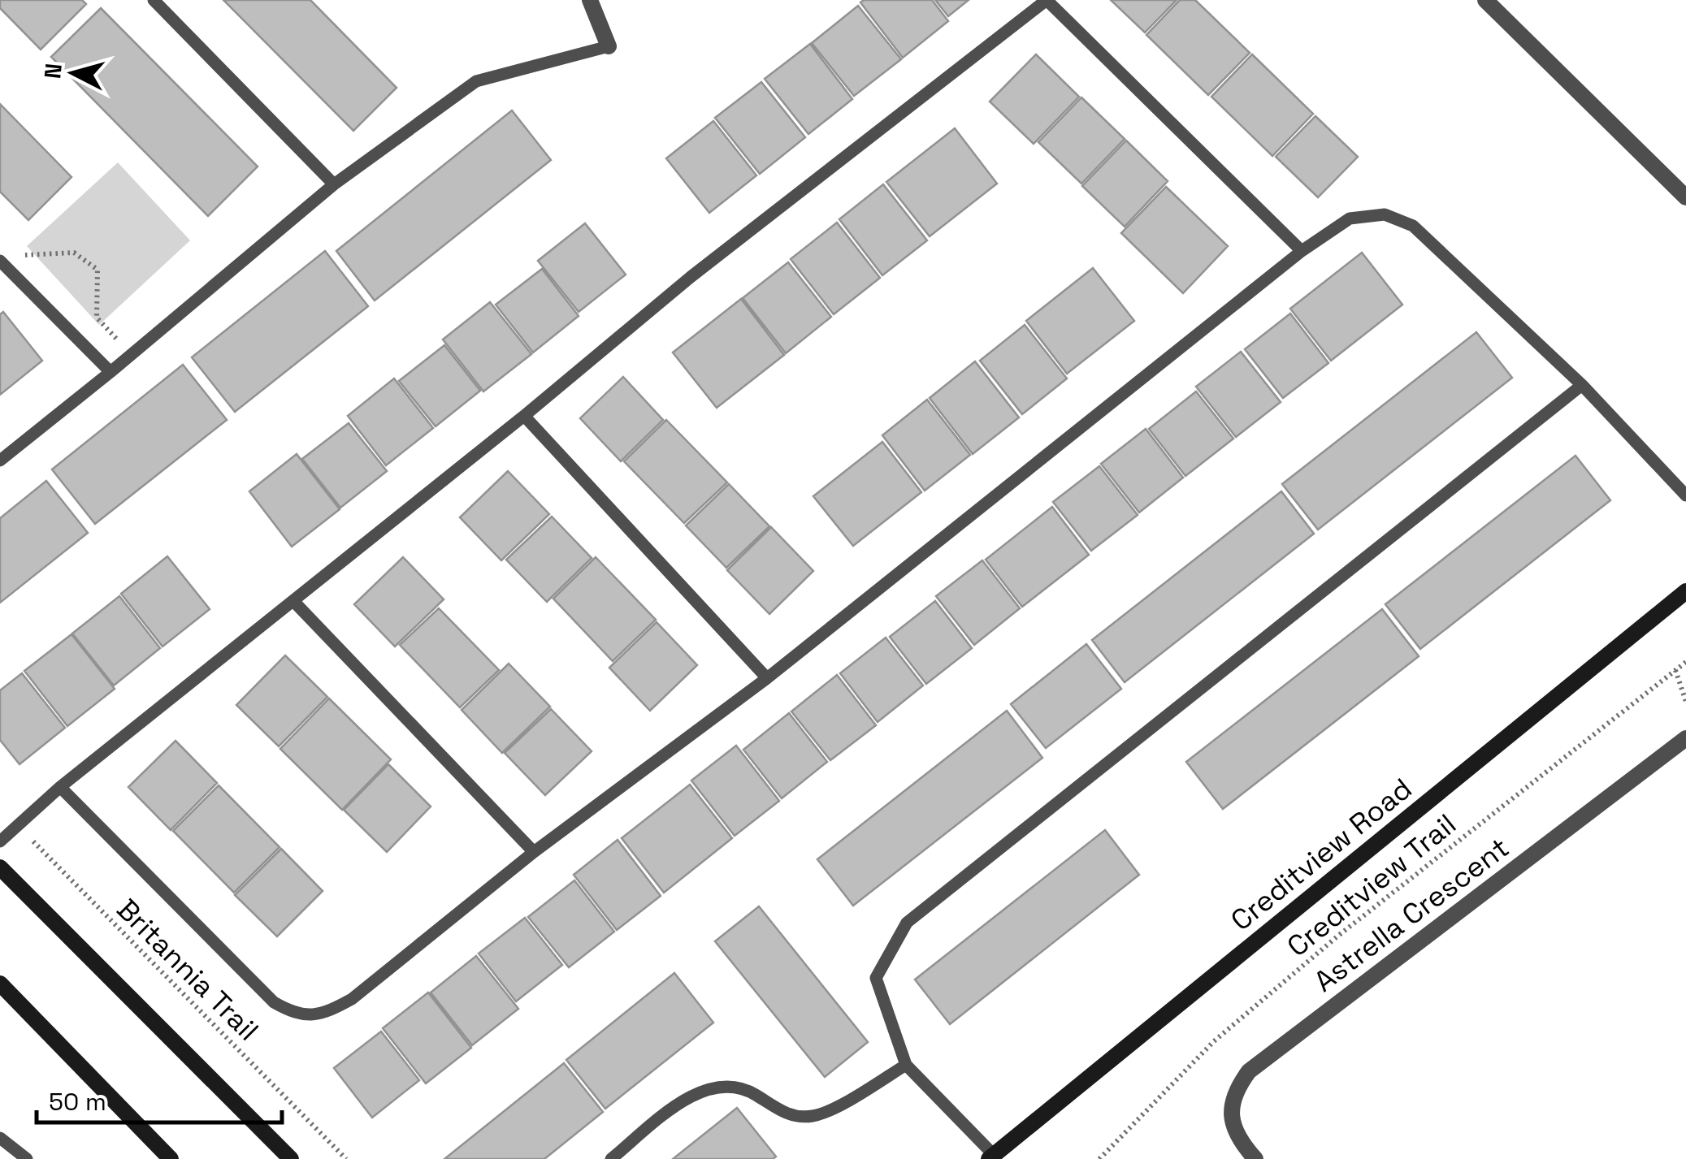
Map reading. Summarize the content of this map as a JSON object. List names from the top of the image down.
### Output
{
  "streets": {
    "main road": ["Creditview Road"],
    "street": ["Astrella Crescent"],
    "path": ["Creditview Trail", "Britannia Trail"]
  },
  "scale_bar": "50 m",
  "north": "left"
}
